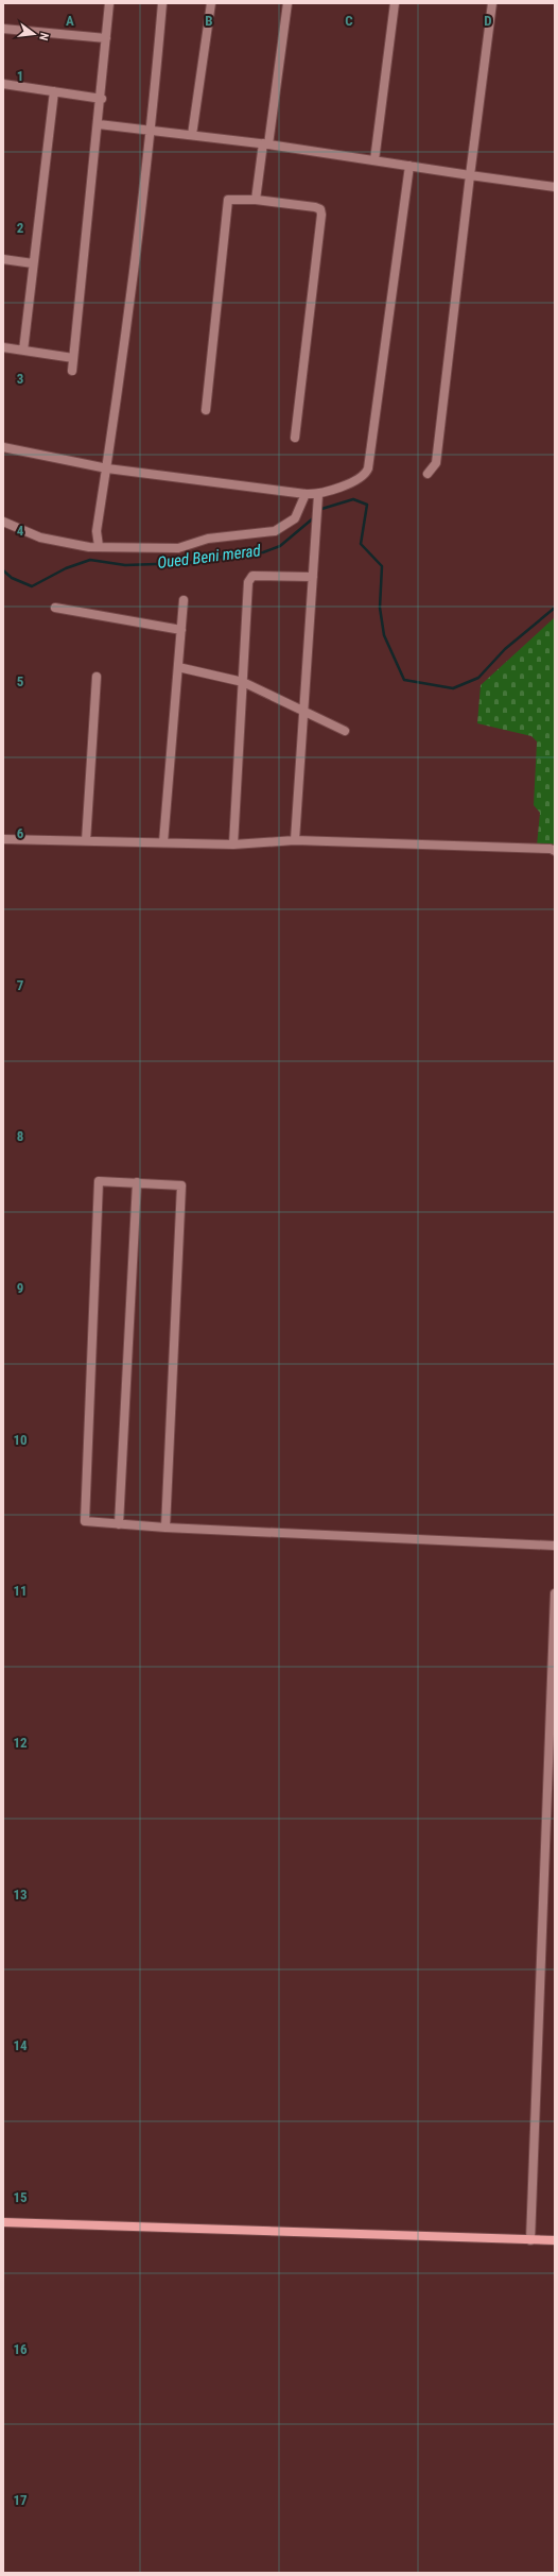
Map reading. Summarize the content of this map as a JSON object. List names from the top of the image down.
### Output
{
  "water": ["Oued Beni merad"],
  "north": "right",
  "grid": {
    "columns": [
      "A",
      "B",
      "C",
      "D"
    ],
    "rows": [
      "1",
      "2",
      "3",
      "4",
      "5",
      "6",
      "7",
      "8",
      "9",
      "10",
      "11",
      "12",
      "13",
      "14",
      "15",
      "16",
      "17"
    ]
  }
}
